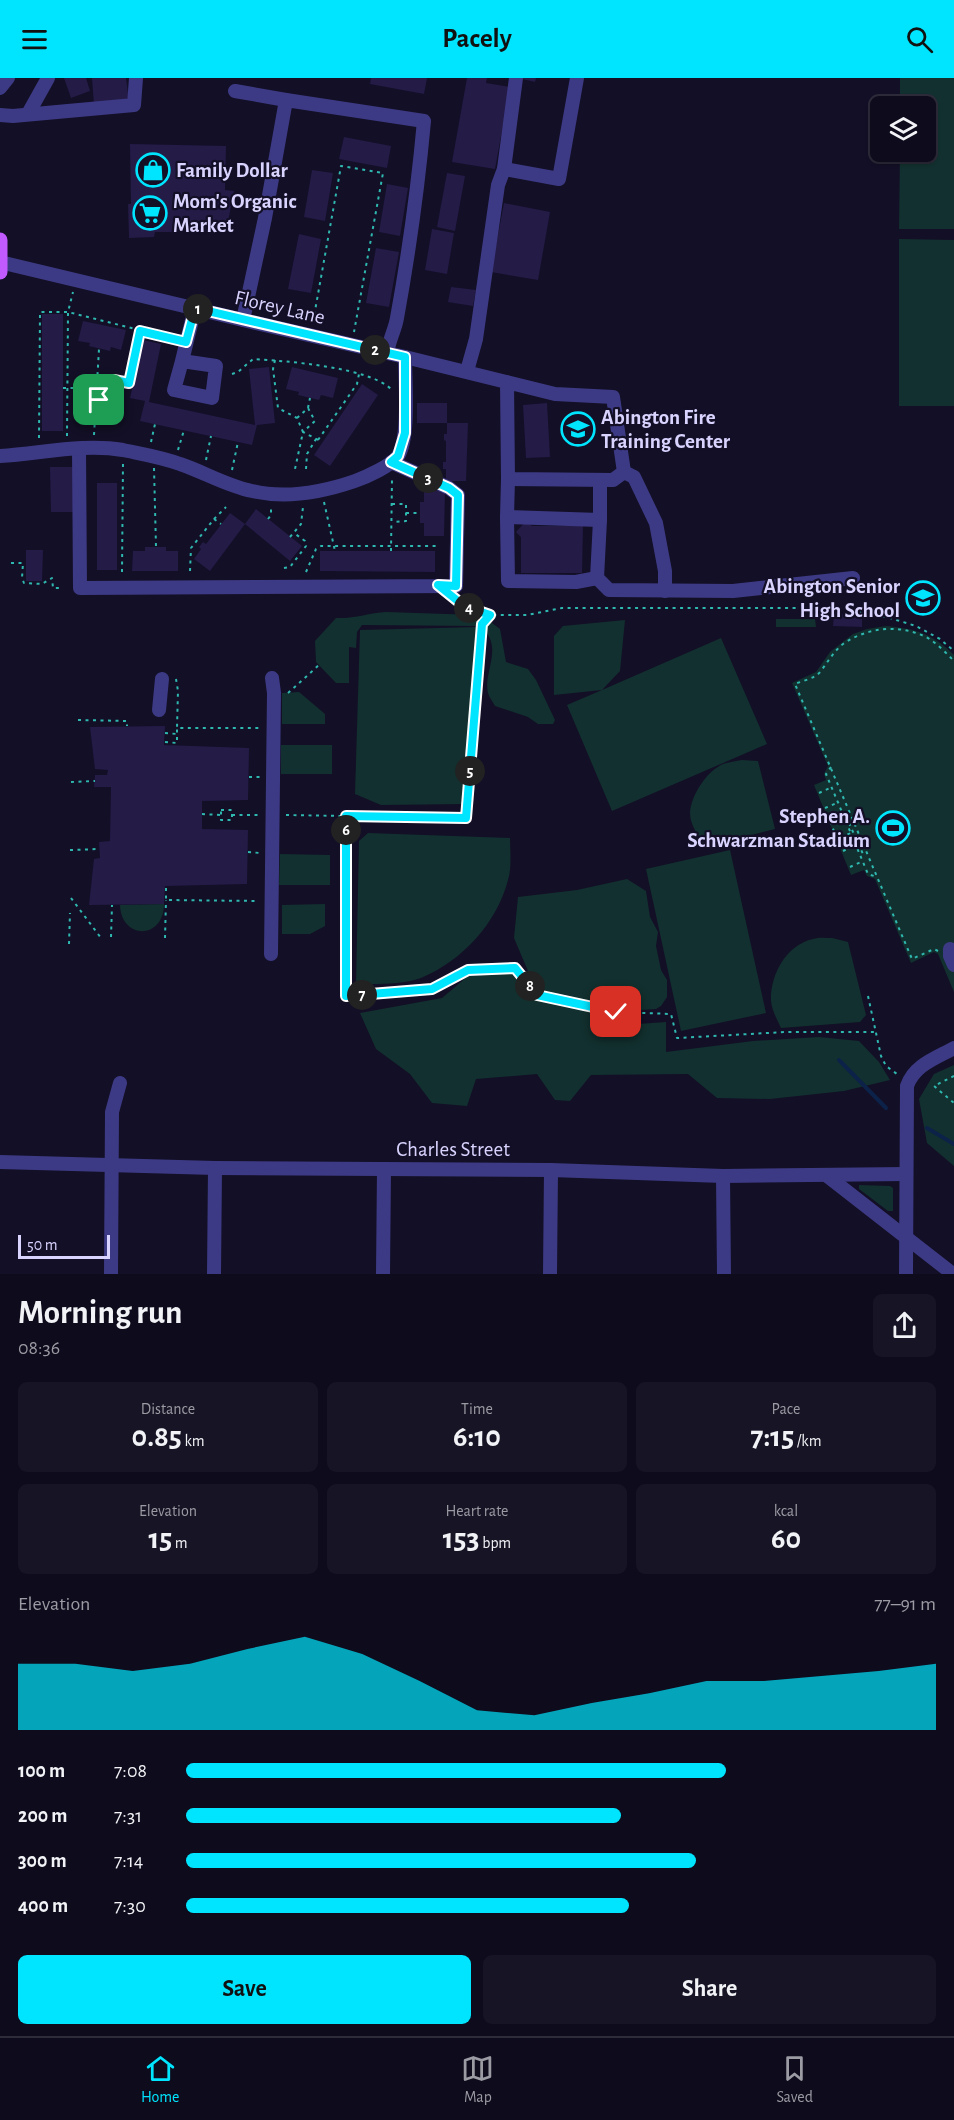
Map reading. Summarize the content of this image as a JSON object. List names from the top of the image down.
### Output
{
  "streets": {
    "street": ["Florey Lane", "Charles Street"]
  },
  "places": {
    "shop": ["Family Dollar"],
    "supermarket": ["Mom's Organic Market"],
    "school or university": ["Abington Fire Training Center", "Abington Senior High School"],
    "sports": ["Stephen A. Schwarzman Stadium"]
  },
  "scale_bar": "50 m",
  "page": {
    "header": "Pacely",
    "pins": [
      "1",
      "2",
      "3",
      "4",
      "5",
      "6",
      "8",
      "7"
    ],
    "scale": "50 m",
    "heading": ["Morning run", "08:36"],
    "stats": [
      ["Distance", "0.85 km"],
      ["Time", "6:10"],
      ["Pace", "7:15 /km"],
      ["Elevation", "15 m"],
      ["Heart rate", "153 bpm"],
      ["kcal", "60"]
    ],
    "chart": ["Elevation", "77–91 m"],
    "list": [
      {
        "name": "100 m",
        "note": "7:08"
      },
      {
        "name": "200 m",
        "note": "7:31"
      },
      {
        "name": "300 m",
        "note": "7:14"
      },
      {
        "name": "400 m",
        "note": "7:30"
      }
    ],
    "buttons": ["Save", "Share"],
    "tabs": ["Home", "Map", "Saved"]
  }
}
